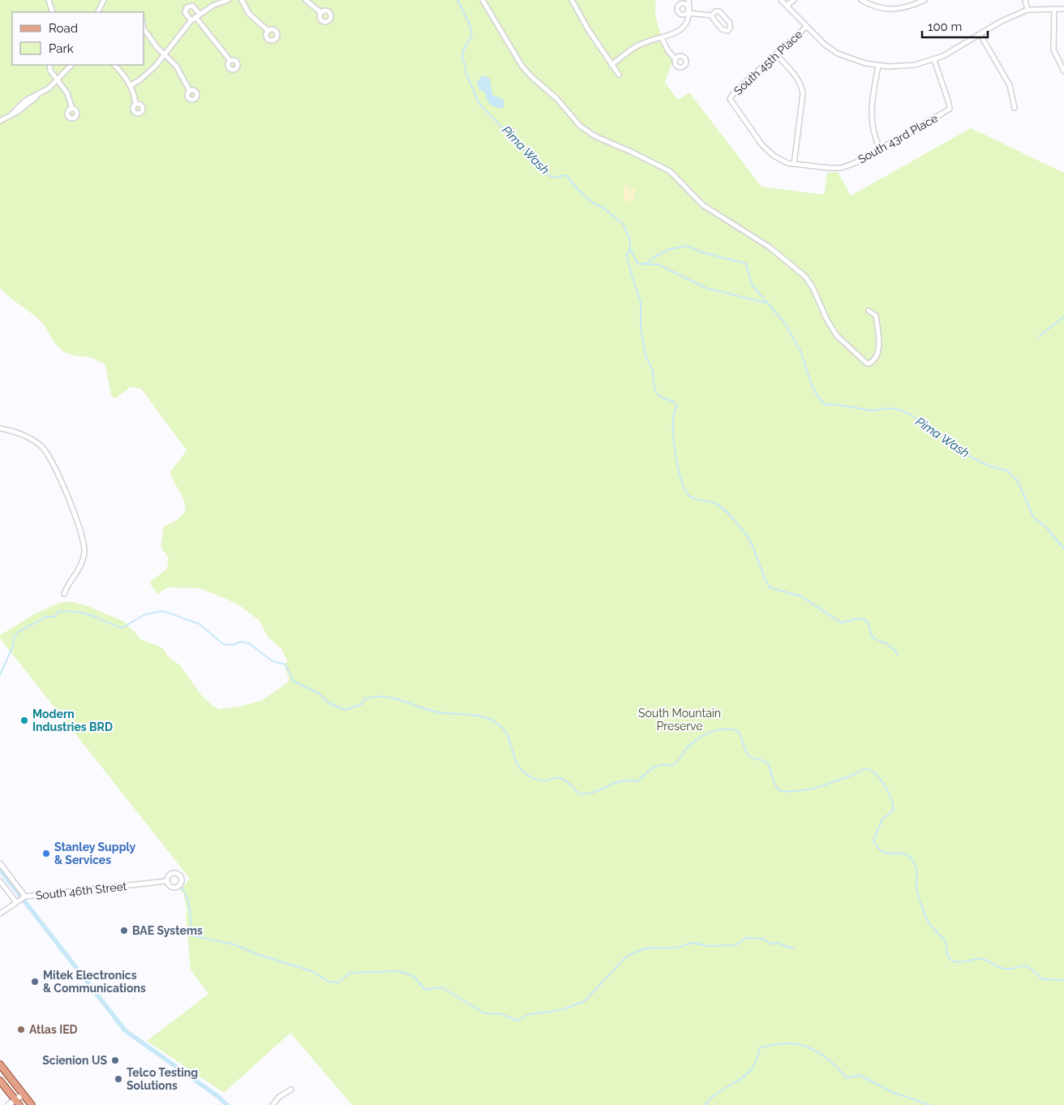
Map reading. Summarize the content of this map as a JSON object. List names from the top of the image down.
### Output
{
  "streets": {
    "street": ["South 45th Place", "South 43rd Place", "South 46th Street"]
  },
  "crossings": [
    ["South 45th Place", "South 43rd Place"]
  ],
  "water": ["Pima Wash"],
  "parks": ["South Mountain Preserve"],
  "places": [
    "Modern Industries BRD",
    "Stanley Supply & Services",
    "BAE Systems",
    "Mitek Electronics & Communications",
    "Atlas IED",
    "Scienion US",
    "Telco Testing Solutions"
  ],
  "legend": ["Road", "Park"],
  "scale_bar": "100 m"
}
